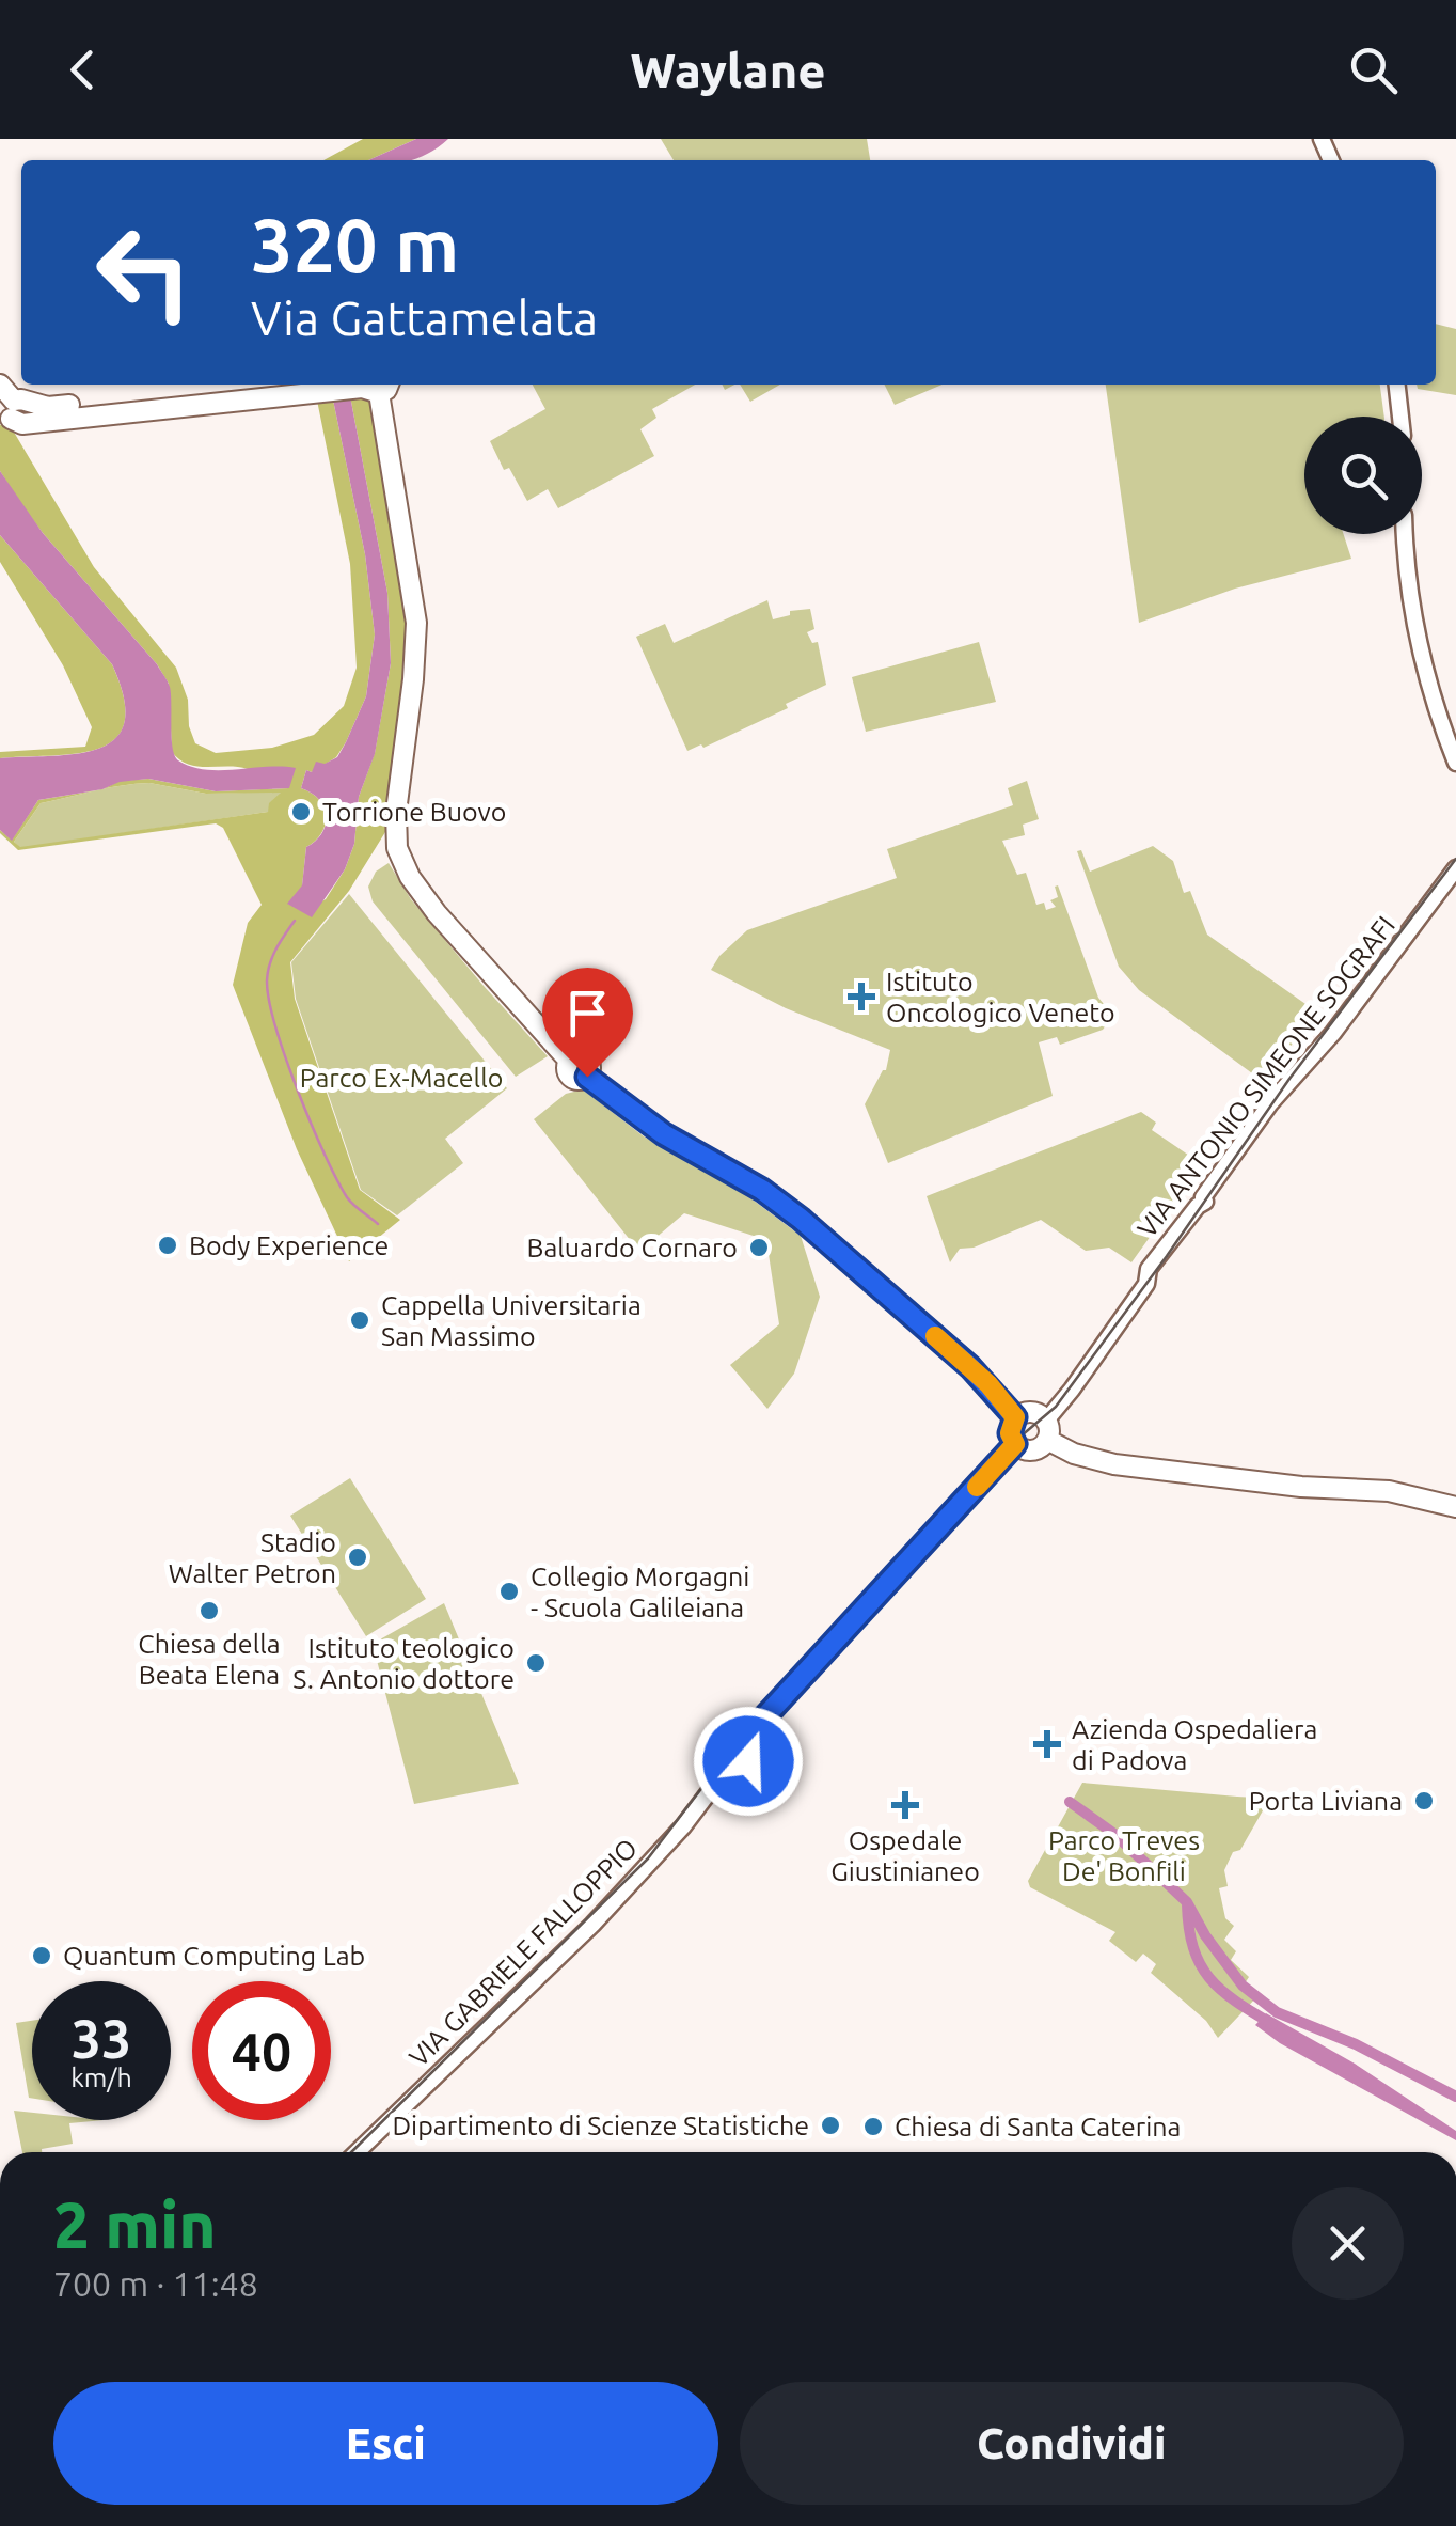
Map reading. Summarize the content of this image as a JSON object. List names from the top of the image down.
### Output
{
  "streets": {
    "street": ["VIA ANTONIO SIMEONE SOGRAFI", "VIA GABRIELE FALLOPPIO"]
  },
  "crossings": [
    ["VIA ANTONIO SIMEONE SOGRAFI", "VIA GABRIELE FALLOPPIO"]
  ],
  "parks": ["Parco Ex-Macello", "Parco Treves De' Bonfili"],
  "places": {
    "other": [
      "Torrione Buovo",
      "Body Experience",
      "Baluardo Cornaro",
      "Cappella Universitaria San Massimo",
      "Stadio Walter Petron",
      "Collegio Morgagni - Scuola Galileiana",
      "Chiesa della Beata Elena",
      "Istituto teologico S. Antonio dottore",
      "Porta Liviana",
      "Quantum Computing Lab",
      "Dipartimento di Scienze Statistiche",
      "Chiesa di Santa Caterina"
    ],
    "health": ["Istituto Oncologico Veneto", "Azienda Ospedaliera di Padova", "Ospedale Giustinianeo"]
  },
  "page": {
    "header": "Waylane",
    "turn": ["320 m", "Via Gattamelata"],
    "speed": "33 km/h",
    "limit": "40",
    "heading": ["2 min", "700 m · 11:48"],
    "buttons": ["Esci", "Condividi"]
  }
}
